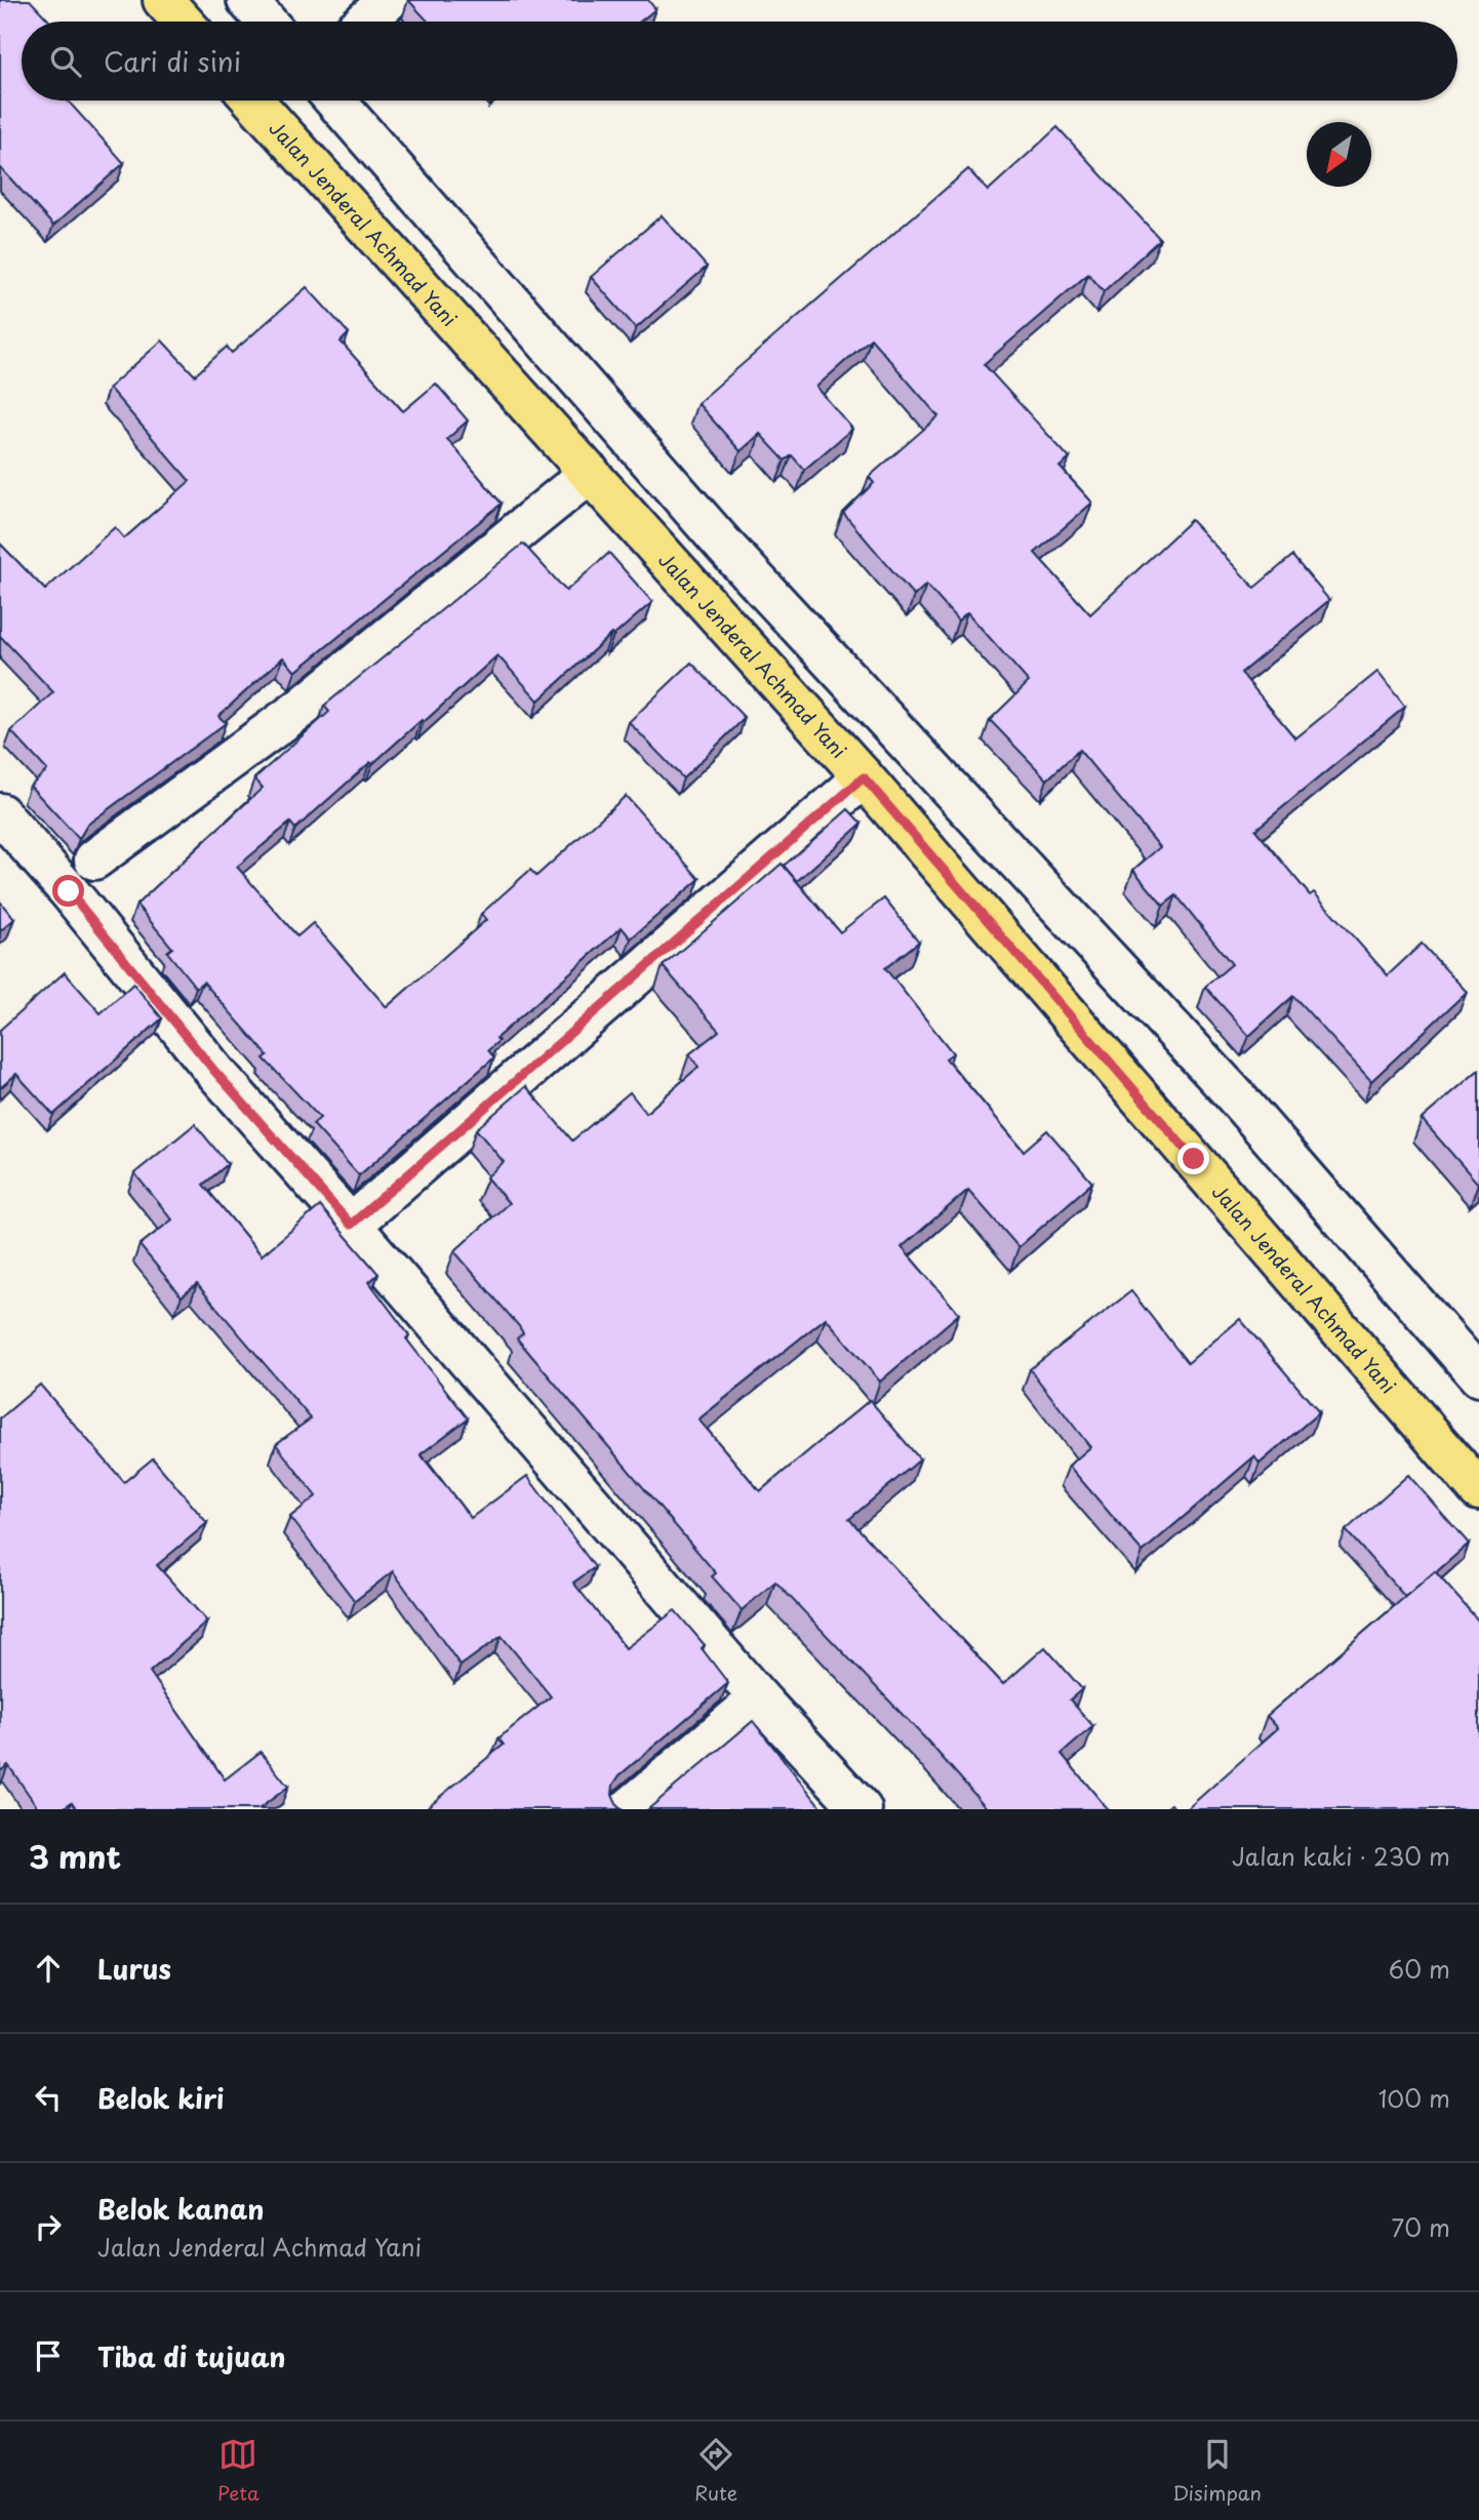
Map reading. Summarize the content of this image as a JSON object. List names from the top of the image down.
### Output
{
  "streets": {
    "main road": ["Jalan Jenderal Achmad Yani"]
  },
  "north": "bottom left",
  "page": {
    "search": "Cari di sini",
    "heading": ["3 mnt", "Jalan kaki · 230 m"],
    "list": [
      ["Lurus", "60 m"],
      ["Belok kiri", "100 m"],
      ["Belok kanan", "Jalan Jenderal Achmad Yani", "70 m"],
      "Tiba di tujuan"
    ],
    "nav": ["Peta", "Rute", "Disimpan"]
  }
}
